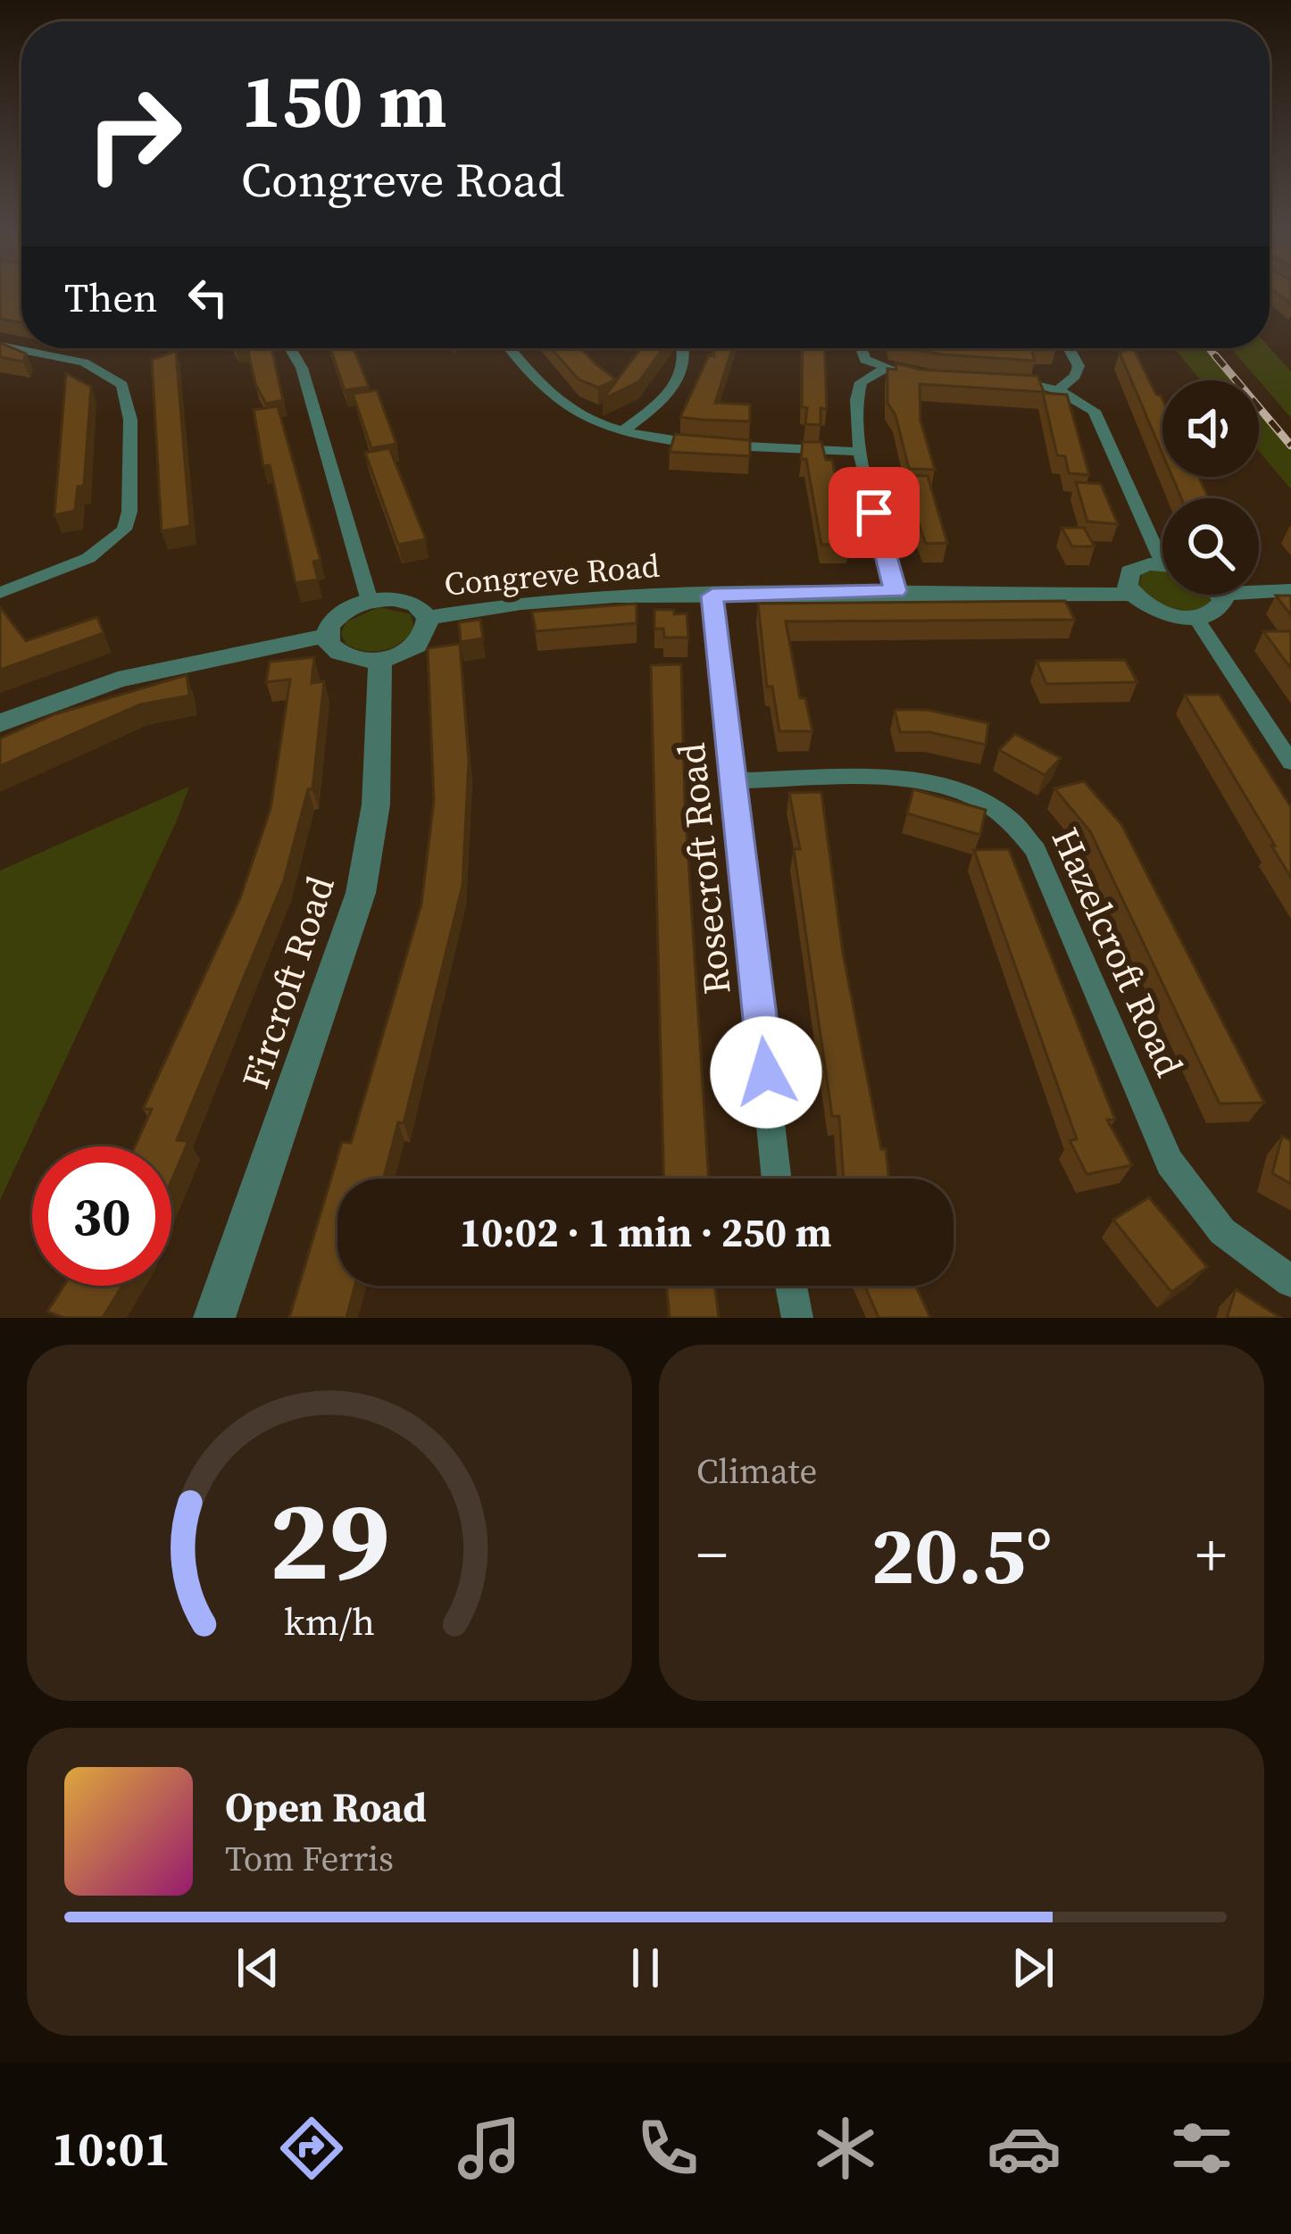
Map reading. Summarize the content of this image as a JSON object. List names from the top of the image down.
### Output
{
  "streets": {
    "street": [
      "Congreve Road",
      "Rosecroft Road",
      "Hazelcroft Road",
      "Fircroft Road"
    ]
  },
  "crossings": [
    ["Congreve Road", "Rosecroft Road"],
    ["Rosecroft Road", "Hazelcroft Road"]
  ],
  "page": {
    "turn": ["150 m", "Congreve Road"],
    "then": "Then",
    "limit": "30",
    "trip": "10:02 · 1 min · 250 m",
    "tile": "Climate",
    "heat": ["−", "20.5°", "+"],
    "song": ["Open Road", "Tom Ferris"],
    "tabs": "10:01",
    "gauge": ["29", "km/h"]
  }
}
